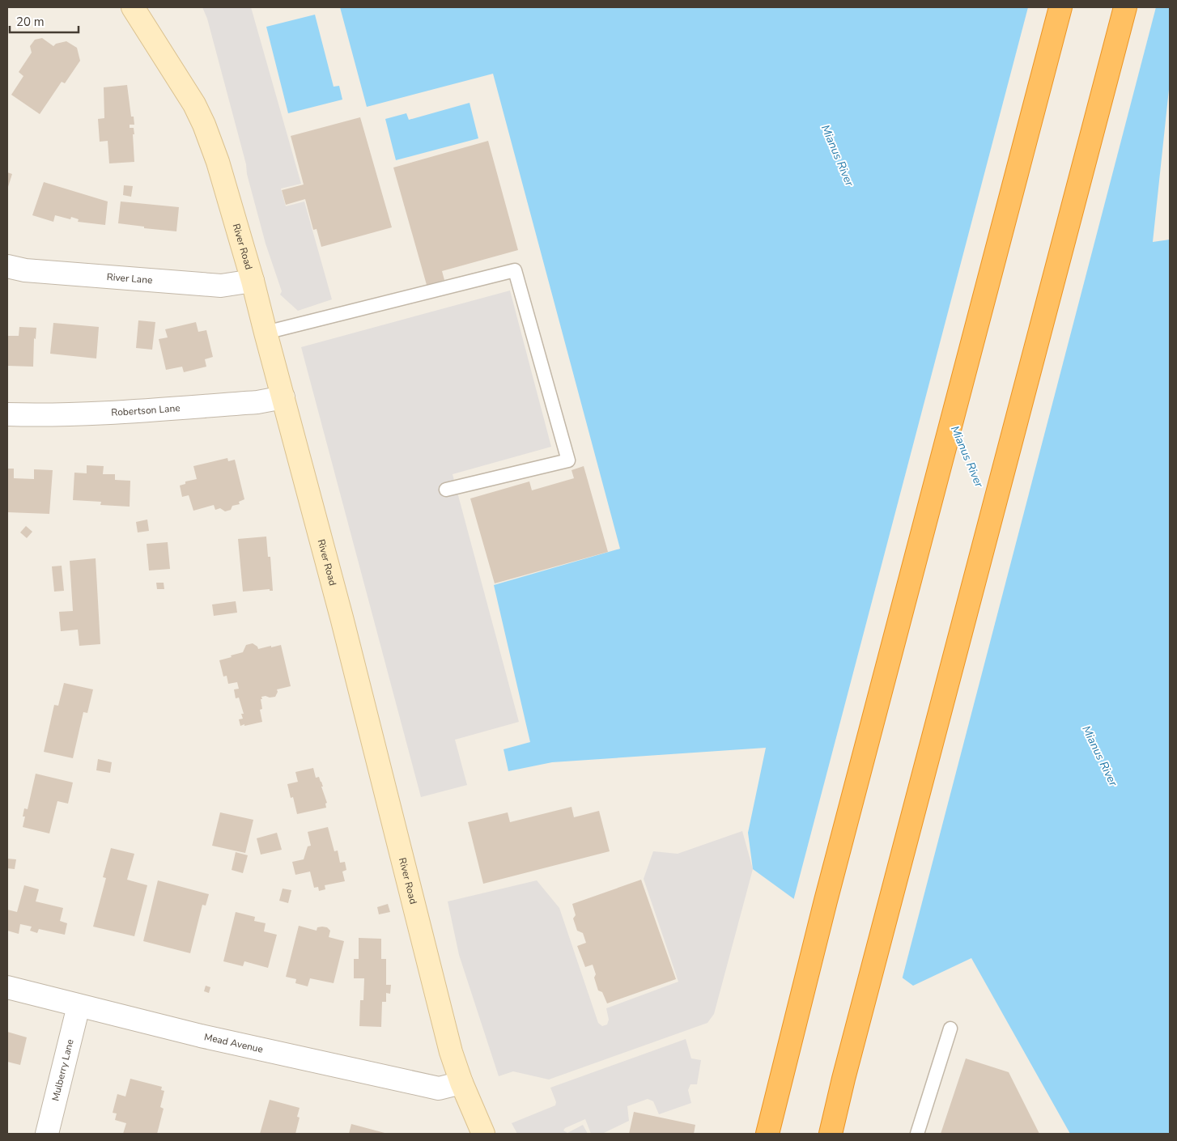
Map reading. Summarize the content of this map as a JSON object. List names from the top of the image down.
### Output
{
  "streets": {
    "main road": ["River Road"],
    "street": [
      "River Lane",
      "Robertson Lane",
      "Mead Avenue",
      "Mulberry Lane"
    ]
  },
  "crossings": [
    ["River Road", "River Lane"],
    ["River Road", "Robertson Lane"],
    ["River Road", "Mead Avenue"],
    ["Mead Avenue", "Mulberry Lane"]
  ],
  "water": ["Mianus River"],
  "scale_bar": "20 m"
}
